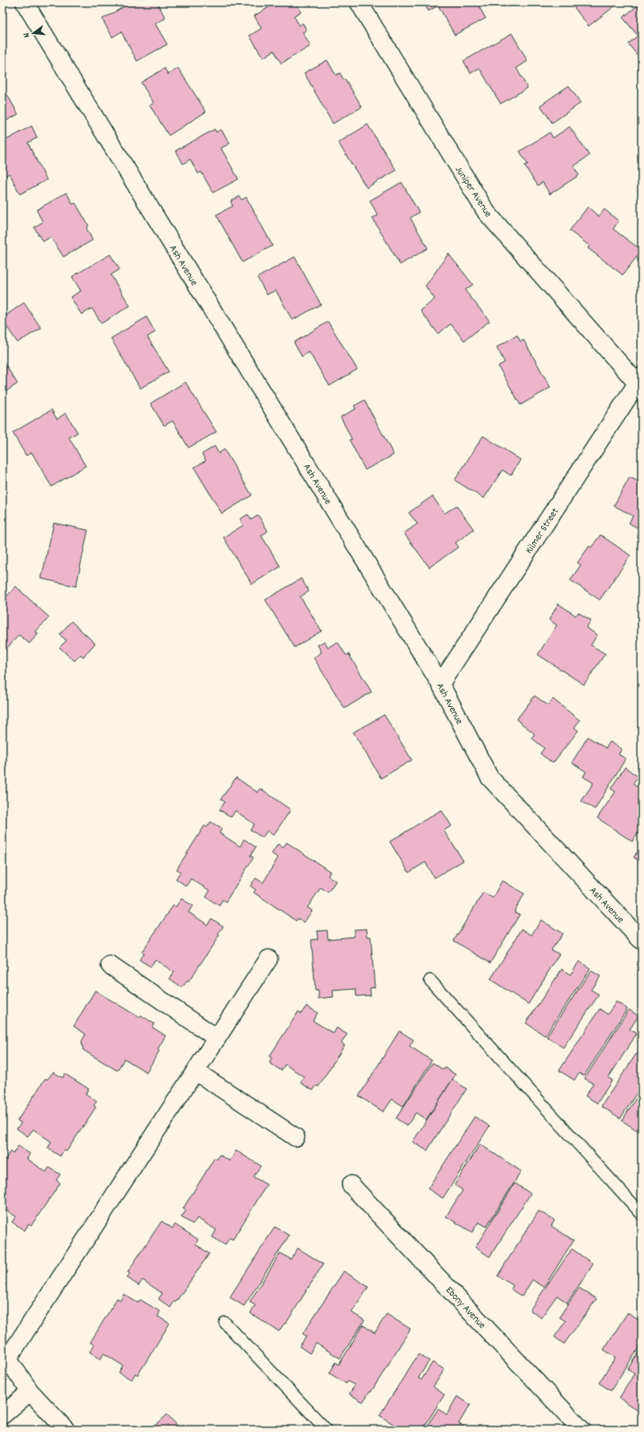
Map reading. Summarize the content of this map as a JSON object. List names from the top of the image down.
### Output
{
  "streets": {
    "street": [
      "Juniper Avenue",
      "Ash Avenue",
      "Kilmer Street",
      "Ebony Avenue"
    ]
  },
  "crossings": [
    ["Juniper Avenue", "Kilmer Street"],
    ["Ash Avenue", "Kilmer Street"]
  ],
  "north": "left"
}
